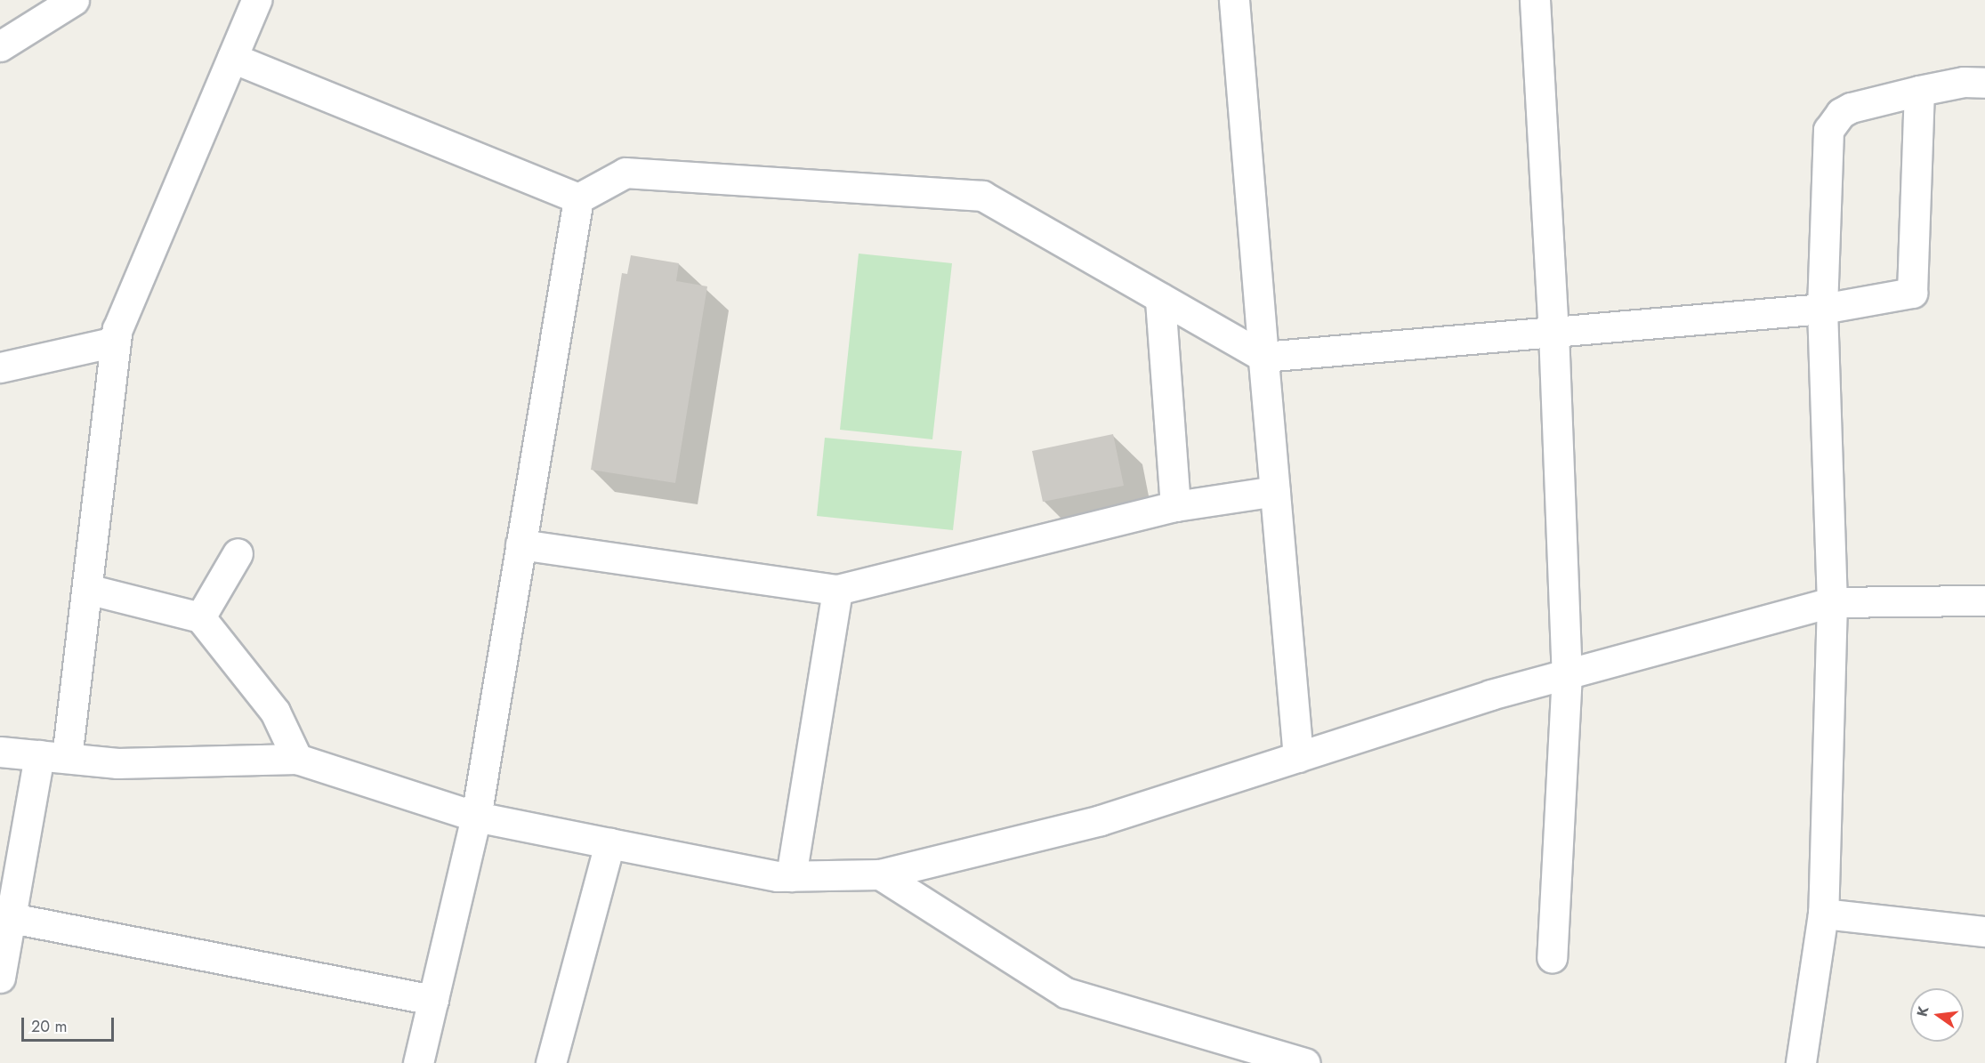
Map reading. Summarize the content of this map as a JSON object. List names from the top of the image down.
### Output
{
  "scale_bar": "20 m",
  "north": "left"
}
